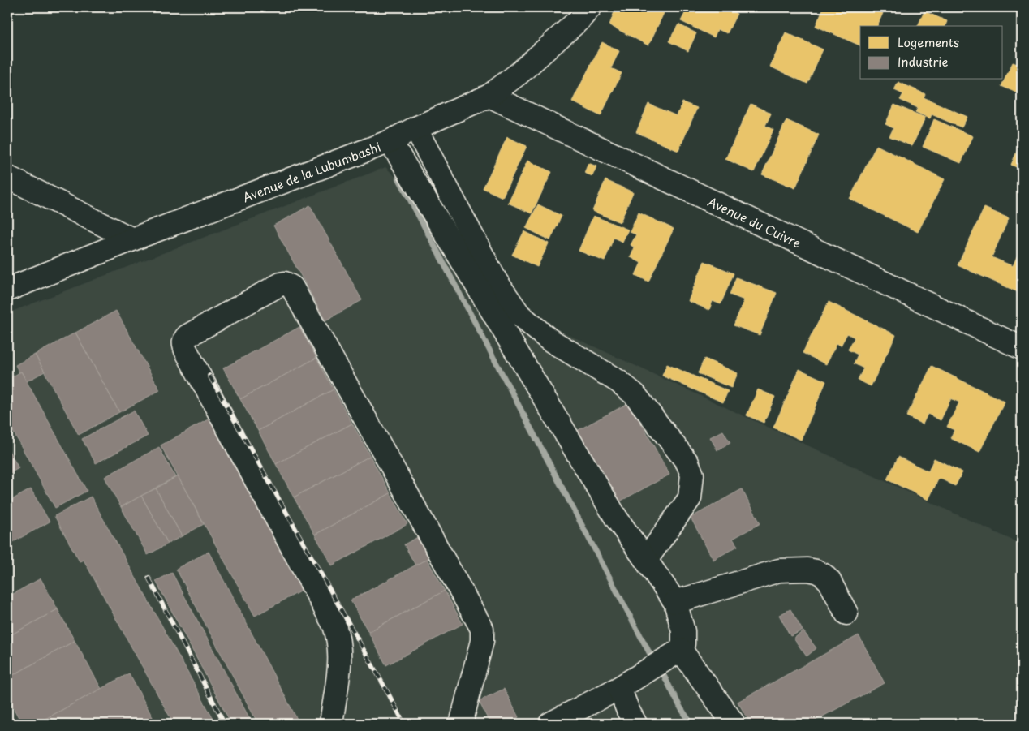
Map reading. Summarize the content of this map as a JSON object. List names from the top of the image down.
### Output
{
  "streets": {
    "street": ["Avenue de la Lubumbashi", "Avenue du Cuivre"]
  },
  "crossings": [
    ["Avenue de la Lubumbashi", "Avenue du Cuivre"]
  ],
  "legend": ["Logements", "Industrie"]
}
